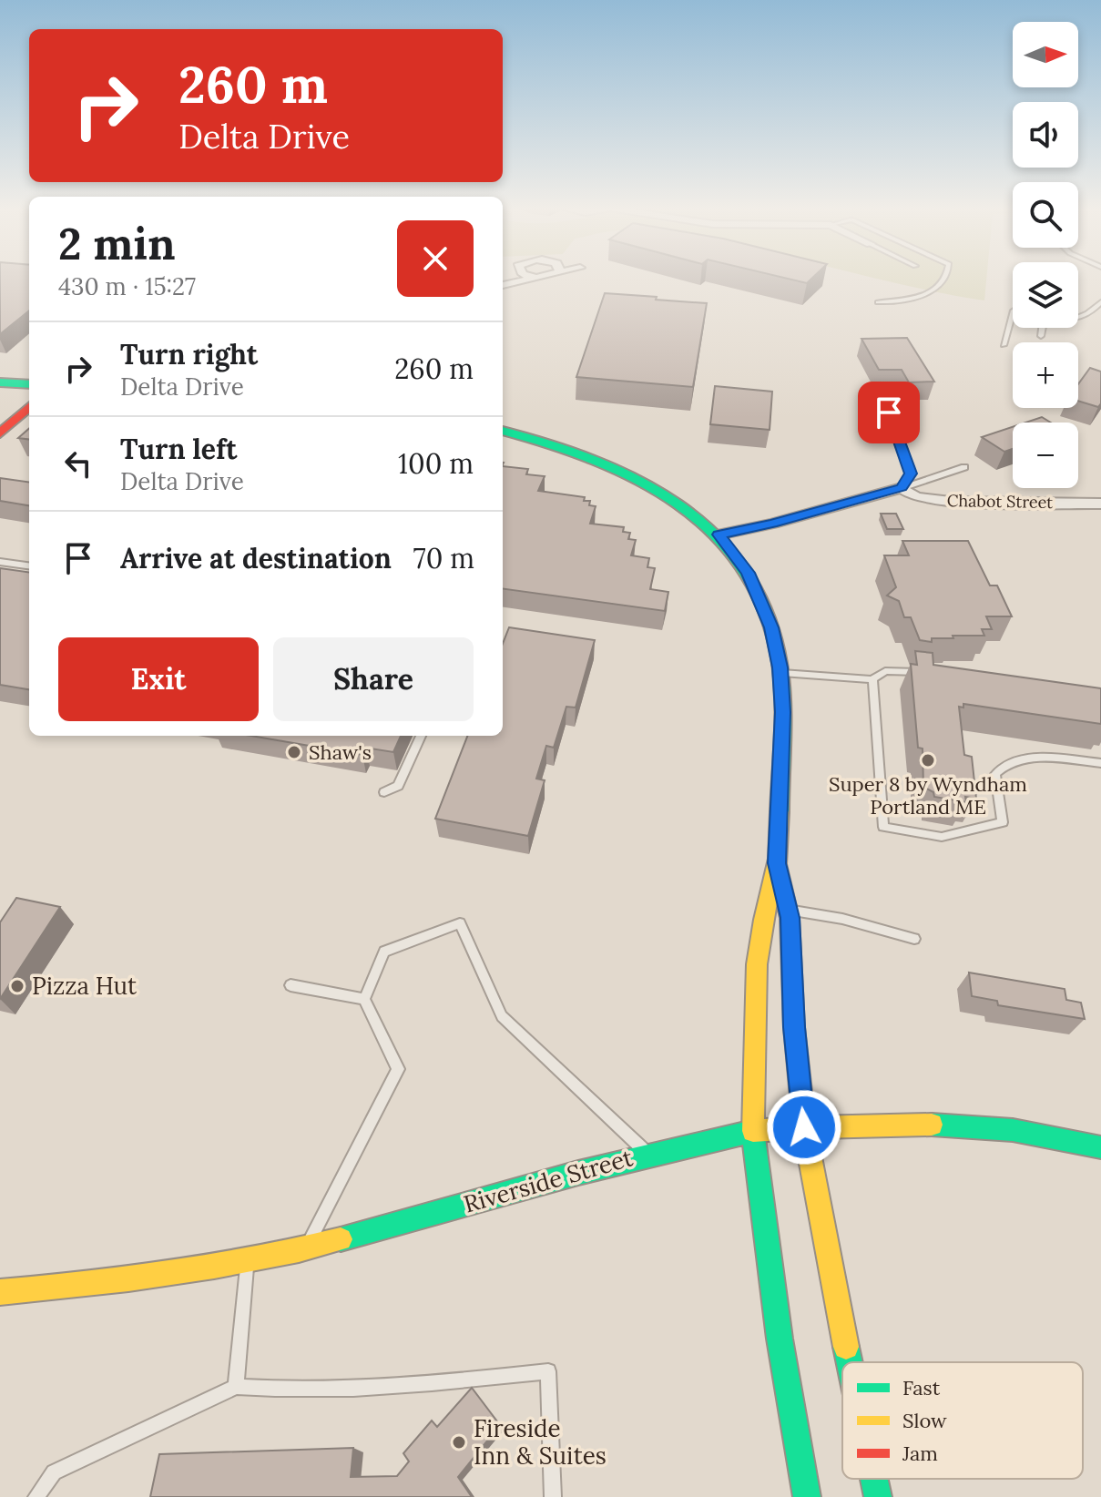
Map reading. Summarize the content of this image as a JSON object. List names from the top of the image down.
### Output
{
  "streets": {
    "main road": ["Riverside Street"],
    "street": ["Chabot Street"]
  },
  "places": [
    "Shaw's",
    "Super 8 by Wyndham Portland ME",
    "Pizza Hut",
    "Fireside Inn & Suites"
  ],
  "legend": ["Fast", "Slow", "Jam"],
  "north": "right",
  "page": {
    "map_buttons": ["+", "−"],
    "turn": ["260 m", "Delta Drive"],
    "heading": ["2 min", "430 m · 15:27"],
    "list": [
      {
        "name": "Turn right",
        "note": "Delta Drive",
        "value": "260 m"
      },
      {
        "name": "Turn left",
        "note": "Delta Drive",
        "value": "100 m"
      },
      {
        "name": "Arrive at destination",
        "value": "70 m"
      }
    ],
    "buttons": ["Exit", "Share"]
  }
}
